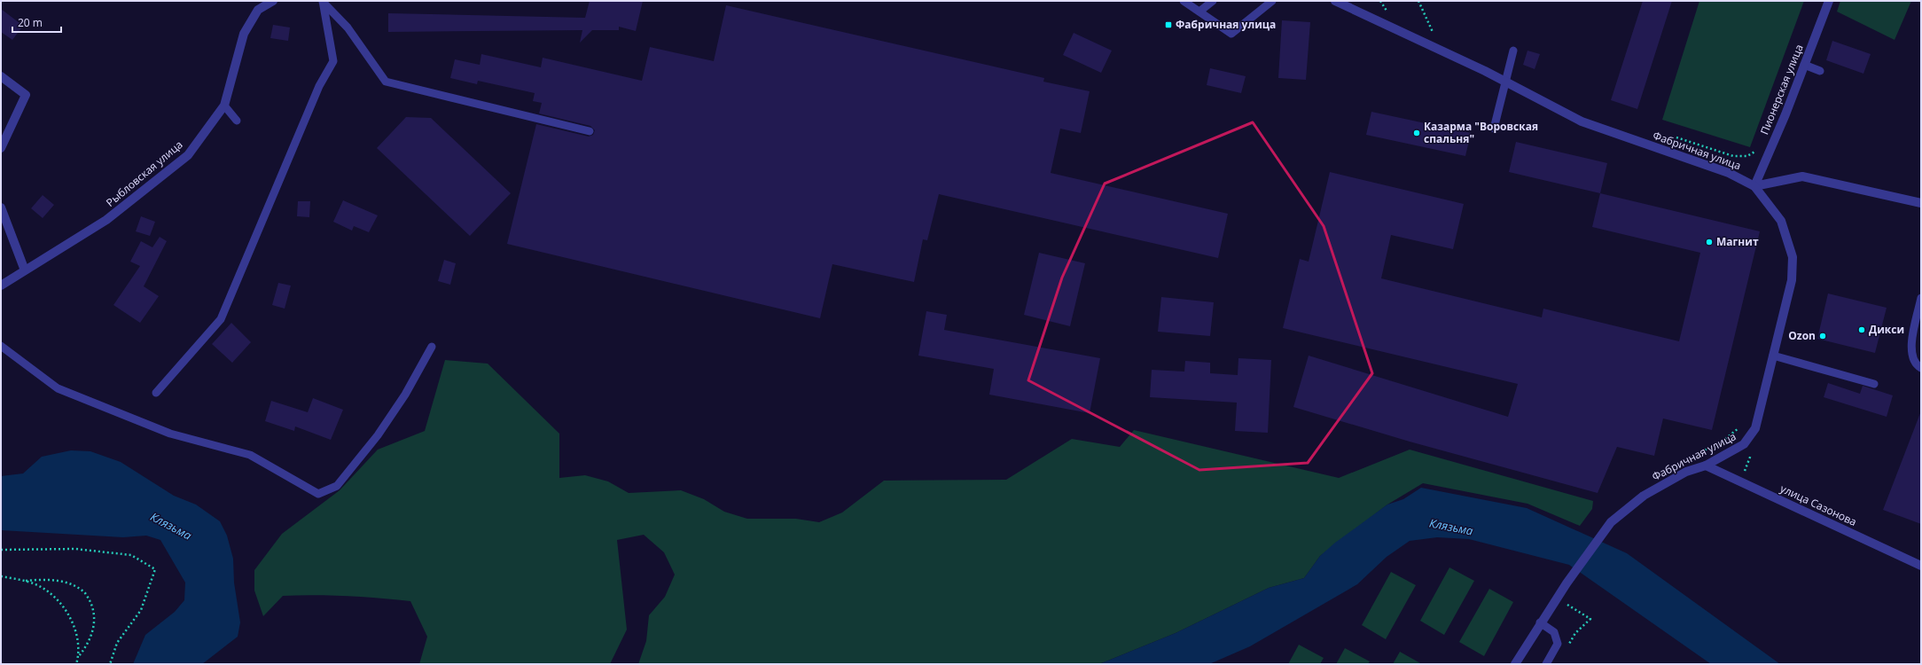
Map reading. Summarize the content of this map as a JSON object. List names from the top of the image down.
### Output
{
  "streets": {
    "street": [
      "Пионерская улица",
      "Фабричная улица",
      "Рыбловская улица",
      "улица Сазонова"
    ]
  },
  "crossings": [
    ["Пионерская улица", "Фабричная улица"],
    ["Фабричная улица", "улица Сазонова"]
  ],
  "water": ["Клязьма"],
  "places": {
    "transit": ["Фабричная улица"],
    "other": [
      "Казарма \"Воровская спальня\"",
      "Магнит",
      "Дикси",
      "Ozon"
    ]
  },
  "scale_bar": "20 m"
}
